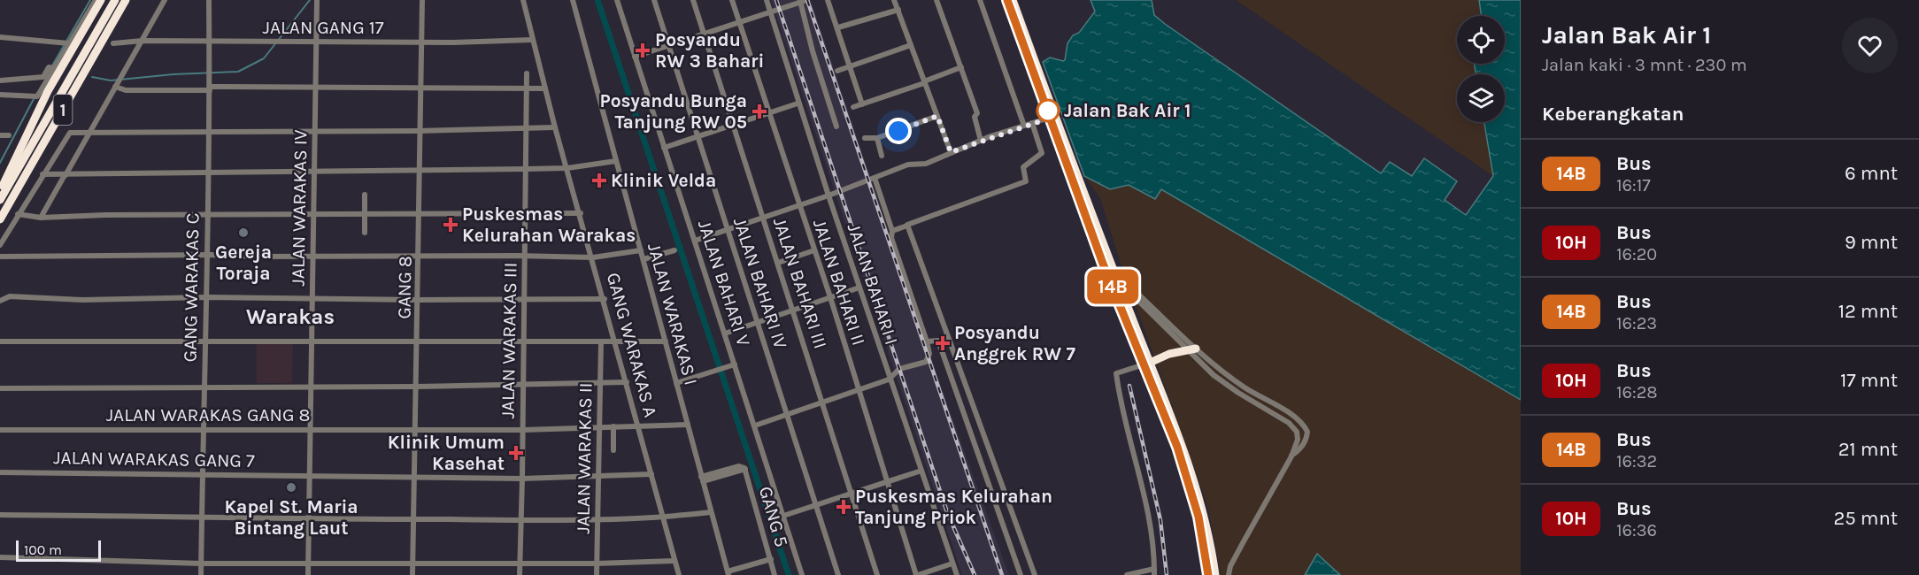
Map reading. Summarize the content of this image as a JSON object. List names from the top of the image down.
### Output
{
  "streets": {
    "highway": ["1"],
    "street": [
      "JALAN GANG 17",
      "JALAN WARAKAS IV",
      "JALAN BAHARI II",
      "JALAN BAHARI V",
      "JALAN BAHARI IV",
      "JALAN BAHARI III",
      "JALAN BAHARI I",
      "GANG WARAKAS C",
      "GANG 8",
      "JALAN WARAKAS I",
      "JALAN WARAKAS III",
      "GANG WARAKAS A",
      "JALAN WARAKAS GANG 8",
      "JALAN WARAKAS II",
      "JALAN WARAKAS GANG 7",
      "GANG 5"
    ]
  },
  "crossings": [
    ["JALAN GANG 17", "JALAN WARAKAS IV"],
    ["JALAN GANG 17", "GANG WARAKAS C"],
    ["JALAN GANG 17", "GANG 8"],
    ["JALAN GANG 17", "GANG WARAKAS A"],
    ["JALAN WARAKAS IV", "JALAN WARAKAS GANG 8"],
    ["JALAN WARAKAS IV", "JALAN WARAKAS GANG 7"],
    ["GANG WARAKAS C", "JALAN WARAKAS GANG 8"],
    ["GANG WARAKAS C", "JALAN WARAKAS GANG 7"],
    ["GANG 8", "JALAN WARAKAS GANG 8"],
    ["GANG 8", "JALAN WARAKAS GANG 7"],
    ["JALAN WARAKAS I", "GANG 5"],
    ["JALAN WARAKAS III", "JALAN WARAKAS GANG 8"],
    ["JALAN WARAKAS III", "JALAN WARAKAS GANG 7"]
  ],
  "districts": ["Warakas"],
  "places": {
    "health": [
      "Posyandu RW 3 Bahari",
      "Posyandu Bunga Tanjung RW 05",
      "Klinik Velda",
      "Puskesmas Kelurahan Warakas",
      "Posyandu Anggrek RW 7",
      "Klinik Umum Kasehat",
      "Puskesmas Kelurahan Tanjung Priok"
    ],
    "other": ["Jalan Bak Air 1", "Gereja Toraja", "Kapel St. Maria Bintang Laut"]
  },
  "lines": ["bus line 14B"],
  "scale_bar": "100 m",
  "page": {
    "on_map": "14B",
    "heading": [
      ["Jalan Bak Air 1", "Jalan kaki · 3 mnt · 230 m"],
      "Keberangkatan"
    ],
    "list": [
      {
        "mark": "14B",
        "name": "Bus",
        "note": "16:17",
        "value": "6 mnt"
      },
      {
        "mark": "10H",
        "name": "Bus",
        "note": "16:20",
        "value": "9 mnt"
      },
      {
        "mark": "14B",
        "name": "Bus",
        "note": "16:23",
        "value": "12 mnt"
      },
      {
        "mark": "10H",
        "name": "Bus",
        "note": "16:28",
        "value": "17 mnt"
      },
      {
        "mark": "14B",
        "name": "Bus",
        "note": "16:32",
        "value": "21 mnt"
      },
      {
        "mark": "10H",
        "name": "Bus",
        "note": "16:36",
        "value": "25 mnt"
      }
    ],
    "scale": "100 m"
  }
}
